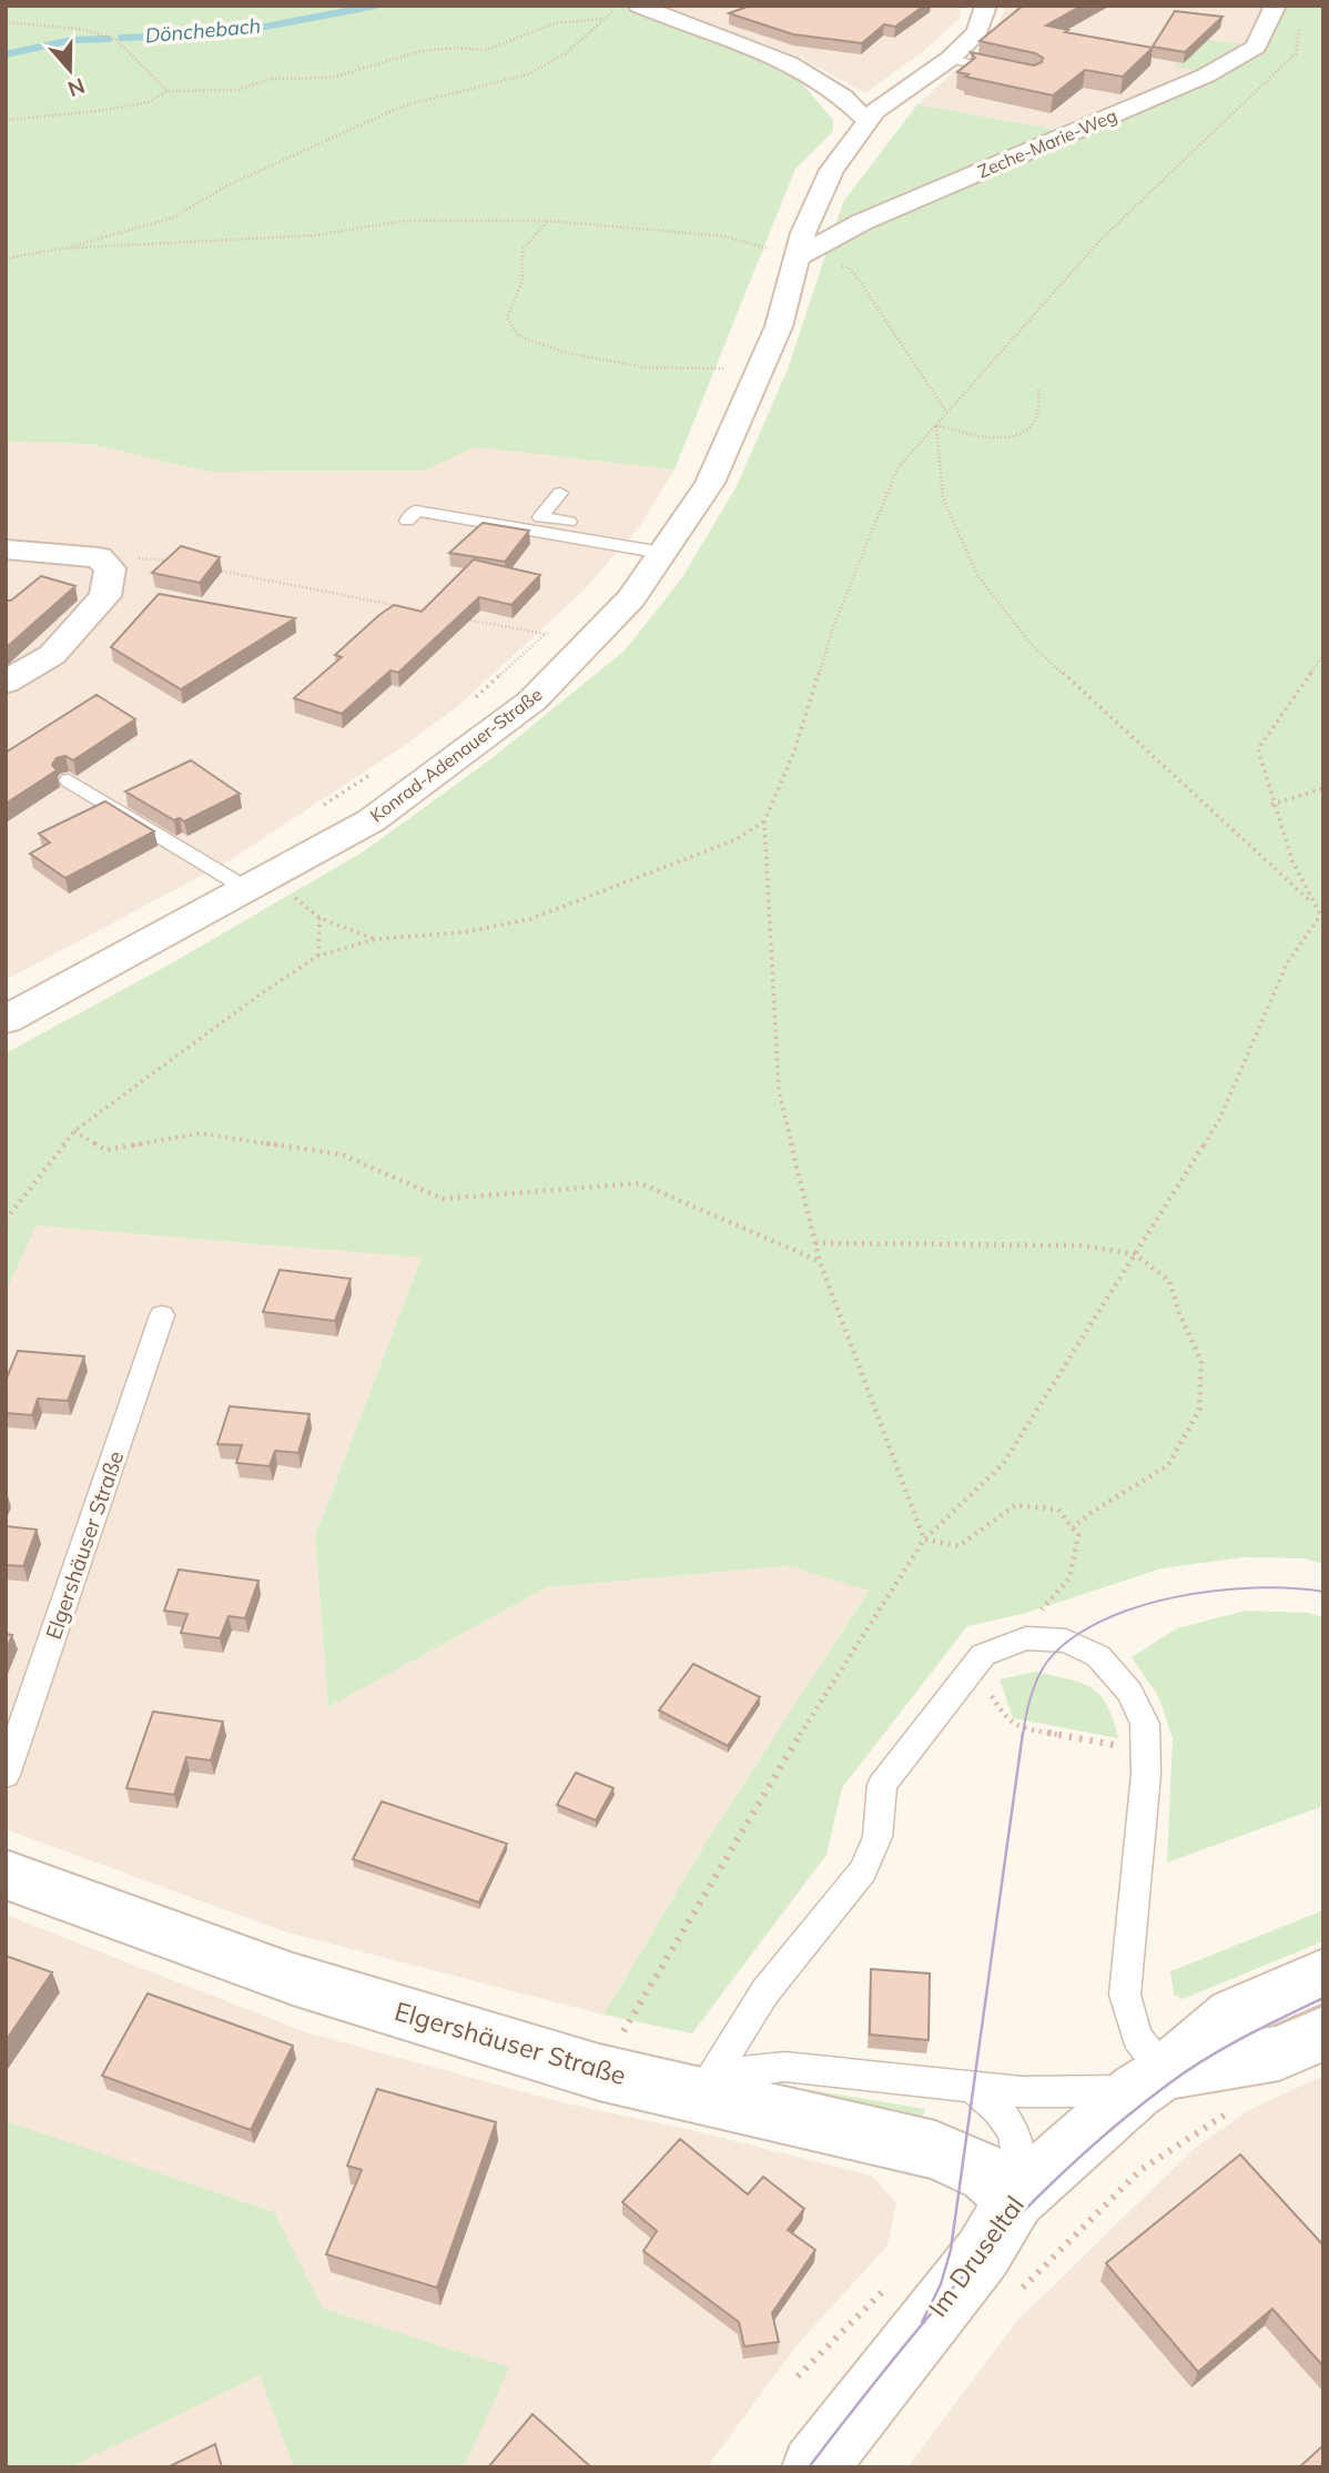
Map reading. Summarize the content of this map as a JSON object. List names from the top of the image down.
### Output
{
  "streets": {
    "main road": [
      "Zeche-Marie-Weg",
      "Konrad-Adenauer-Straße",
      "Elgershäuser Straße",
      "Im Druseltal"
    ]
  },
  "crossings": [
    ["Zeche-Marie-Weg", "Konrad-Adenauer-Straße"],
    ["Elgershäuser Straße", "Im Druseltal"]
  ],
  "water": ["Dönchebach"],
  "north": "bottom"
}
